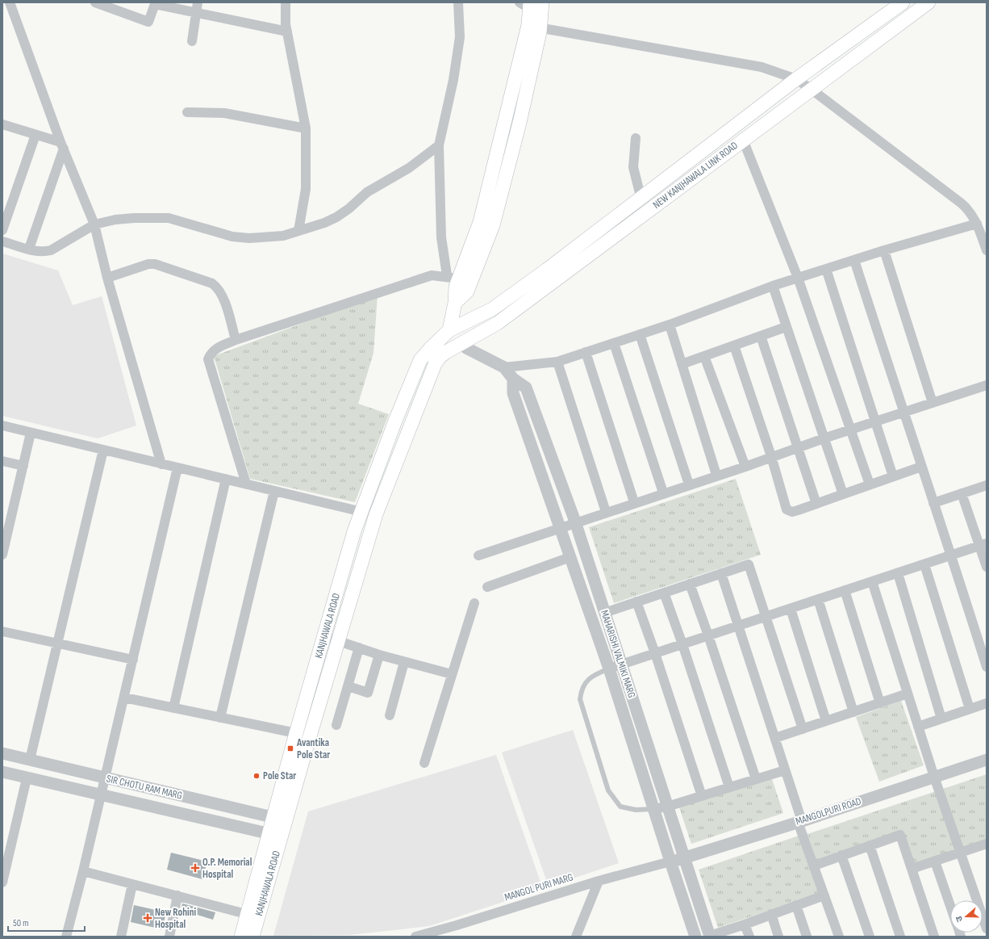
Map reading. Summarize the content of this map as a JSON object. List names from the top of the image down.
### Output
{
  "streets": {
    "main road": ["NEW KANJHAWALA LINK ROAD", "KANJHAWALA ROAD"],
    "street": [
      "MAHARISHI VALMIKI MARG",
      "SIR CHOTU RAM MARG",
      "MANGOLPURI ROAD",
      "MANGOL PURI MARG"
    ]
  },
  "crossings": [
    ["NEW KANJHAWALA LINK ROAD", "KANJHAWALA ROAD"],
    ["NEW KANJHAWALA LINK ROAD", "MAHARISHI VALMIKI MARG"],
    ["KANJHAWALA ROAD", "MAHARISHI VALMIKI MARG"],
    ["KANJHAWALA ROAD", "SIR CHOTU RAM MARG"],
    ["MAHARISHI VALMIKI MARG", "MANGOLPURI ROAD"],
    ["MAHARISHI VALMIKI MARG", "MANGOL PURI MARG"],
    ["MANGOLPURI ROAD", "MANGOL PURI MARG"]
  ],
  "places": {
    "transit": ["Avantika Pole Star"],
    "other": ["Pole Star"],
    "health": ["O.P. Memorial Hospital", "New Rohini Hospital"]
  },
  "scale_bar": "50 m",
  "north": "left"
}
